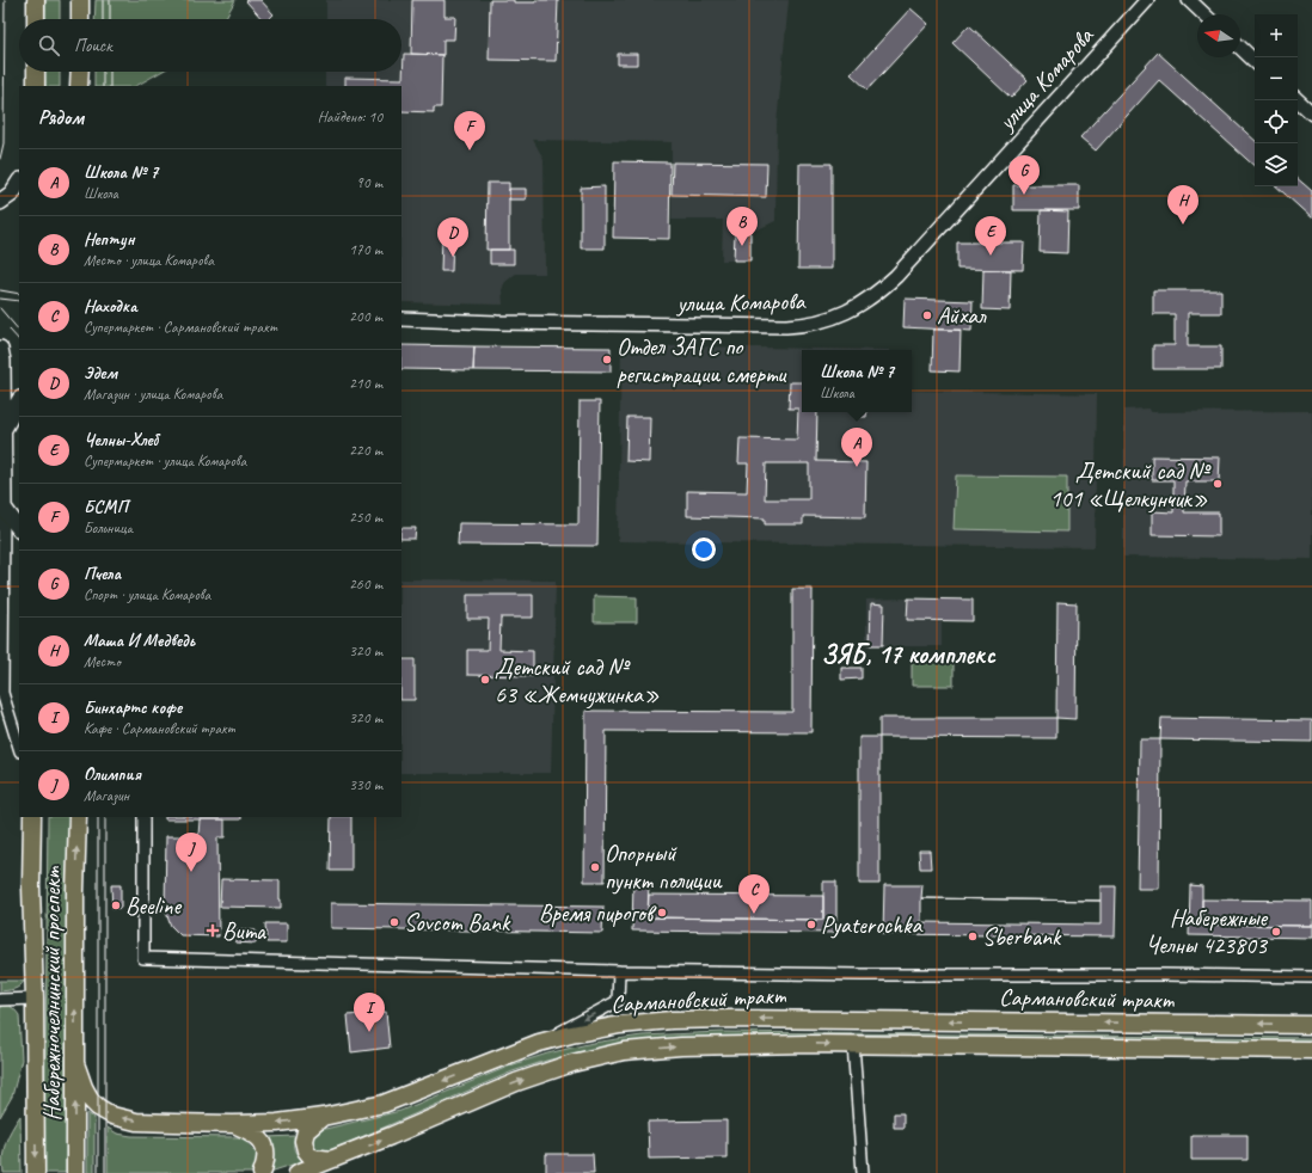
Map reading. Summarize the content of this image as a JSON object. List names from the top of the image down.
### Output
{
  "streets": {
    "main road": ["Набережночелнинский проспект", "Сармановский тракт"],
    "street": ["улица Комарова"]
  },
  "crossings": [
    ["Набережночелнинский проспект", "Сармановский тракт"]
  ],
  "districts": ["ЗЯБ, 17 комплекс"],
  "places": {
    "other": [
      "Айхал",
      "Отдел ЗАГС по регистрации смерти",
      "Детский сад № 101 «Щелкунчик»",
      "Детский сад № 63 «Жемчужинка»",
      "Опорный пункт полиции",
      "Beeline",
      "Время пирогов",
      "Sovcom Bank",
      "Pyaterochka",
      "Набережные Челны 423803",
      "Sberbank"
    ],
    "health": ["Вита"]
  },
  "north": "left",
  "page": {
    "map_buttons": ["+", "−"],
    "search": "Поиск",
    "heading": ["Рядом", "Найдено: 10"],
    "pins": [
      "F",
      "G",
      "H",
      "B",
      "E",
      "D",
      "A",
      "J",
      "C",
      "I"
    ],
    "list": [
      {
        "mark": "A",
        "name": "Школа № 7",
        "note": "Школа",
        "value": "90 m"
      },
      {
        "mark": "B",
        "name": "Нептун",
        "note": "Место · улица Комарова",
        "value": "170 m"
      },
      {
        "mark": "C",
        "name": "Находка",
        "note": "Супермаркет · Сармановский тракт",
        "value": "200 m"
      },
      {
        "mark": "D",
        "name": "Эдем",
        "note": "Магазин · улица Комарова",
        "value": "210 m"
      },
      {
        "mark": "E",
        "name": "Челны-Хлеб",
        "note": "Супермаркет · улица Комарова",
        "value": "220 m"
      },
      {
        "mark": "F",
        "name": "БСМП",
        "note": "Больница",
        "value": "250 m"
      },
      {
        "mark": "G",
        "name": "Пчела",
        "note": "Спорт · улица Комарова",
        "value": "260 m"
      },
      {
        "mark": "H",
        "name": "Маша И Медведь",
        "note": "Место",
        "value": "320 m"
      },
      {
        "mark": "I",
        "name": "Бинхартс кофе",
        "note": "Кафе · Сармановский тракт",
        "value": "320 m"
      },
      {
        "mark": "J",
        "name": "Олимпия",
        "note": "Магазин",
        "value": "330 m"
      }
    ],
    "popup": ["Школа № 7", "Школа"]
  }
}
